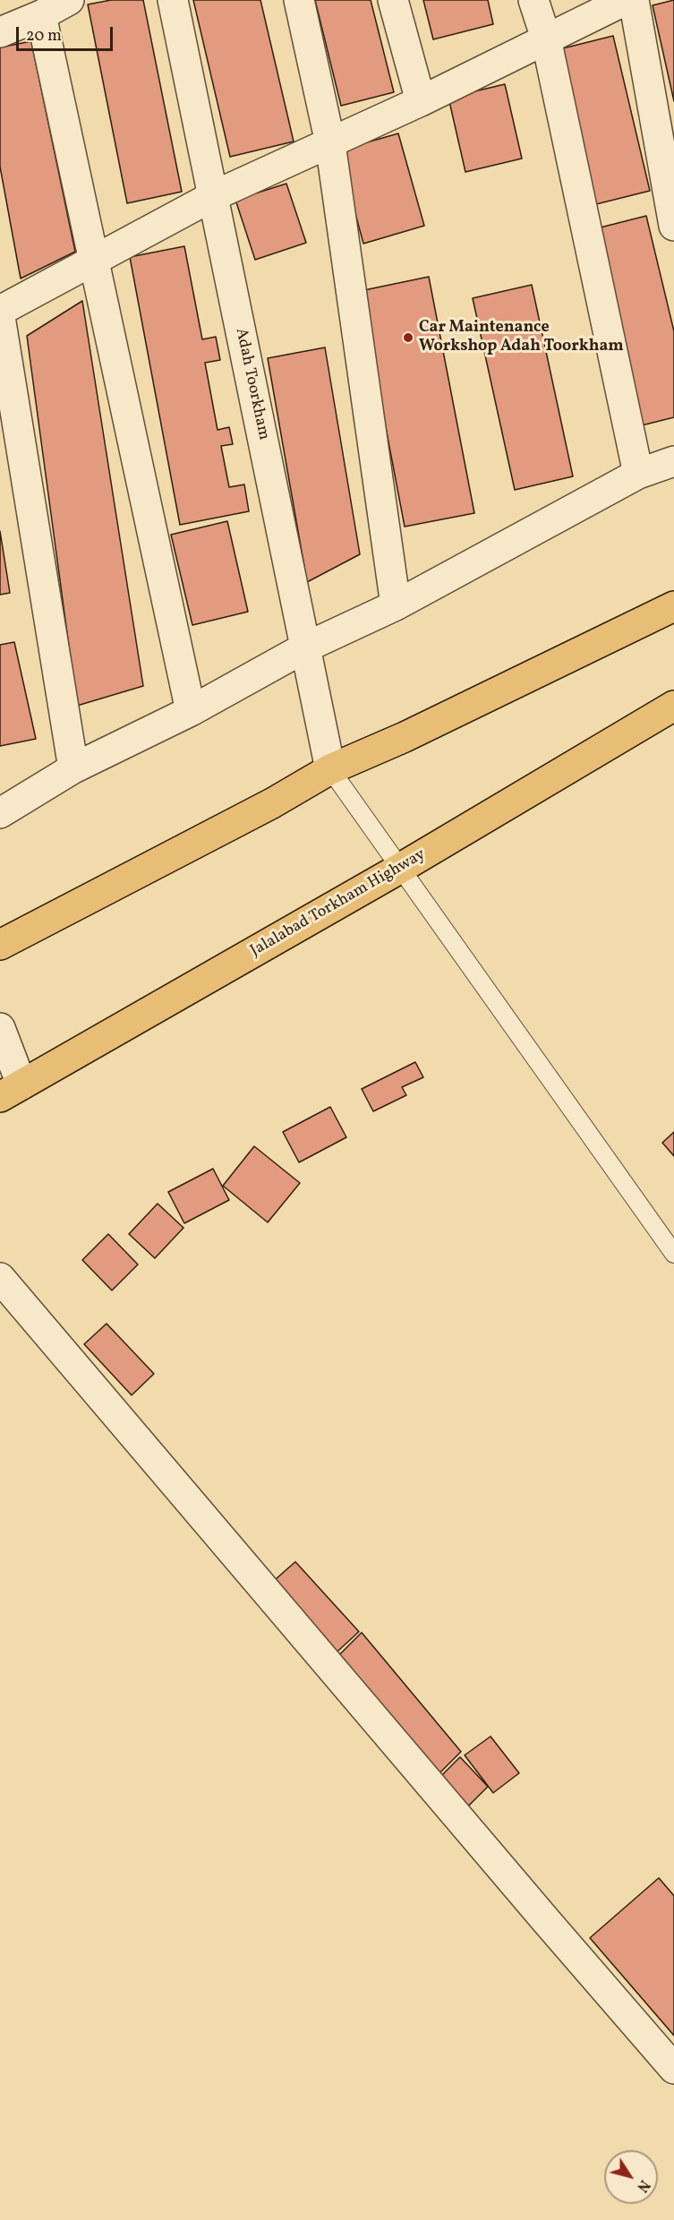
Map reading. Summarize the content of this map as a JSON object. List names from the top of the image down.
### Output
{
  "streets": {
    "highway": ["Jalalabad Torkham Highway"],
    "street": ["Adah Toorkham"]
  },
  "places": ["Car Maintenance Workshop Adah Toorkham"],
  "scale_bar": "20 m",
  "north": "bottom right"
}
